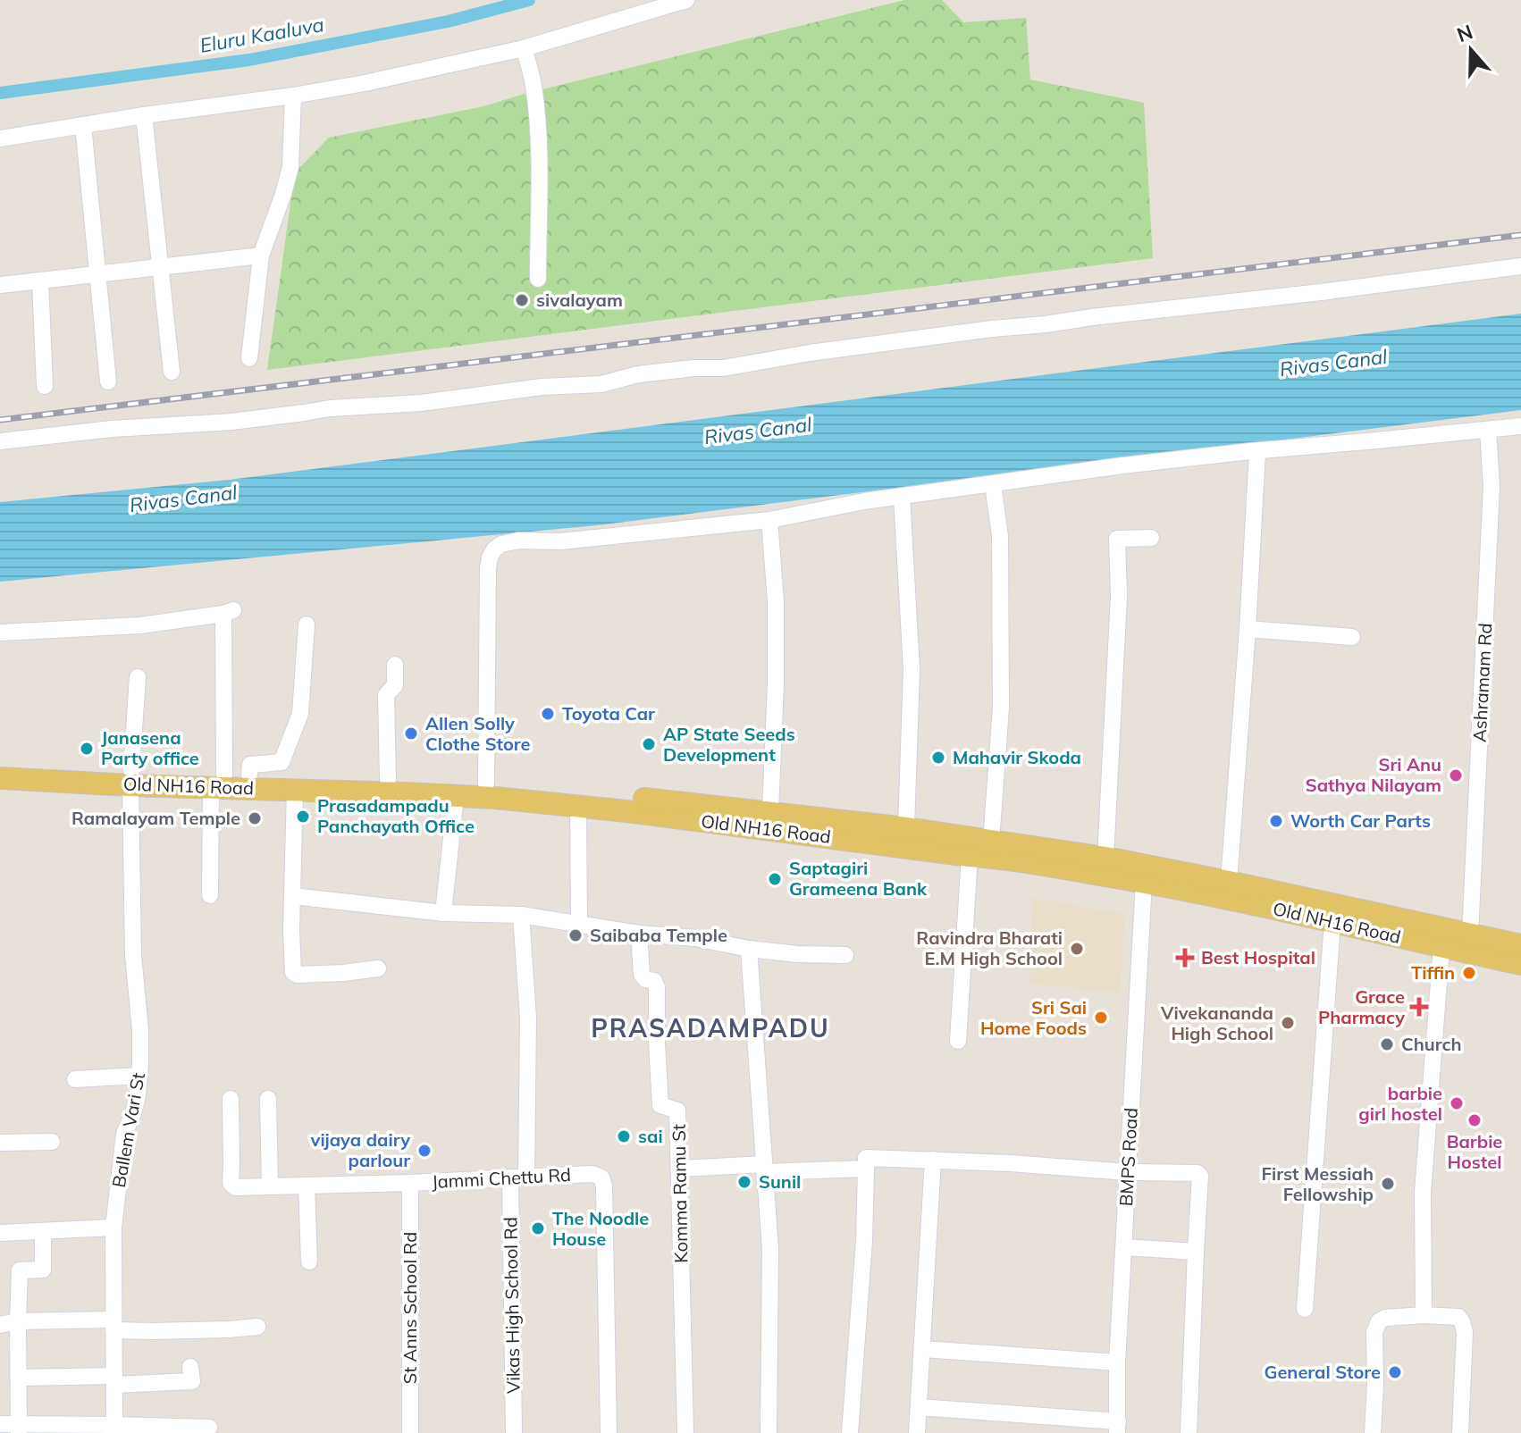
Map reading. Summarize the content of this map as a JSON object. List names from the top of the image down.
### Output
{
  "streets": {
    "main road": ["Old NH16 Road"],
    "street": [
      "Ashramam Rd",
      "Ballem Vari St",
      "BMPS Road",
      "Jammi Chettu Rd",
      "Komma Ramu St",
      "Vikas High School Rd",
      "St Anns School Rd"
    ]
  },
  "crossings": [
    ["Ashramam Rd", "Old NH16 Road"],
    ["Old NH16 Road", "Ballem Vari St"],
    ["Old NH16 Road", "BMPS Road"],
    ["Jammi Chettu Rd", "Vikas High School Rd"],
    ["Jammi Chettu Rd", "St Anns School Rd"]
  ],
  "districts": ["PRASADAMPADU"],
  "water": ["Eluru Kaaluva", "Rivas Canal"],
  "places": {
    "other": [
      "sivalayam",
      "Toyota Car",
      "Allen Solly Clothe Store",
      "AP State Seeds Development",
      "Janasena Party office",
      "Mahavir Skoda",
      "Sri Anu Sathya Nilayam",
      "Prasadampadu Panchayath Office",
      "Ramalayam Temple",
      "Worth Car Parts",
      "Saptagiri Grameena Bank",
      "Saibaba Temple",
      "Ravindra Bharati E.M High School",
      "Tiffin",
      "Sri Sai Home Foods",
      "Vivekananda High School",
      "Church",
      "barbie girl hostel",
      "Barbie Hostel",
      "sai",
      "vijaya dairy parlour",
      "Sunil",
      "First Messiah Fellowship",
      "The Noodle House",
      "General Store"
    ],
    "health": ["Best Hospital", "Grace Pharmacy"]
  },
  "north": "top"
}
